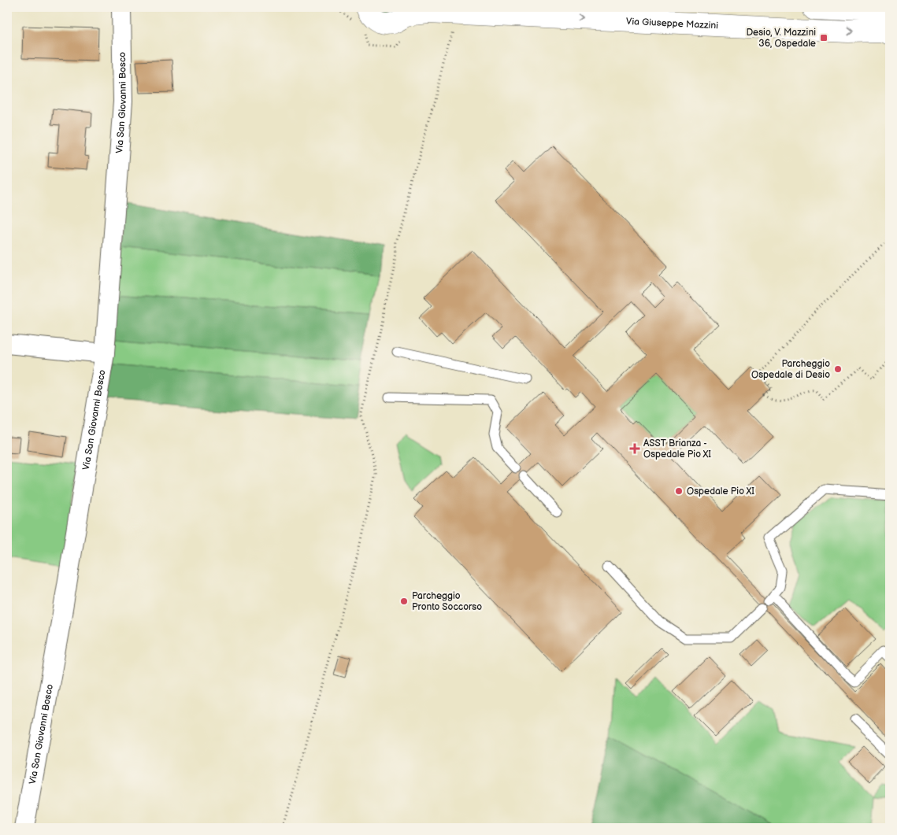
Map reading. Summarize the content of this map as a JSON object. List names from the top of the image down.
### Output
{
  "streets": {
    "street": ["Via Giuseppe Mazzini", "Via San Giovanni Bosco"]
  },
  "one_way": ["Via Giuseppe Mazzini"],
  "places": {
    "transit": ["Desio, V. Mazzini 36, Ospedale"],
    "other": ["Parcheggio Ospedale di Desio", "Ospedale Pio XI", "Parcheggio Pronto Soccorso"],
    "health": ["ASST Brianza - Ospedale Pio XI"]
  }
}
